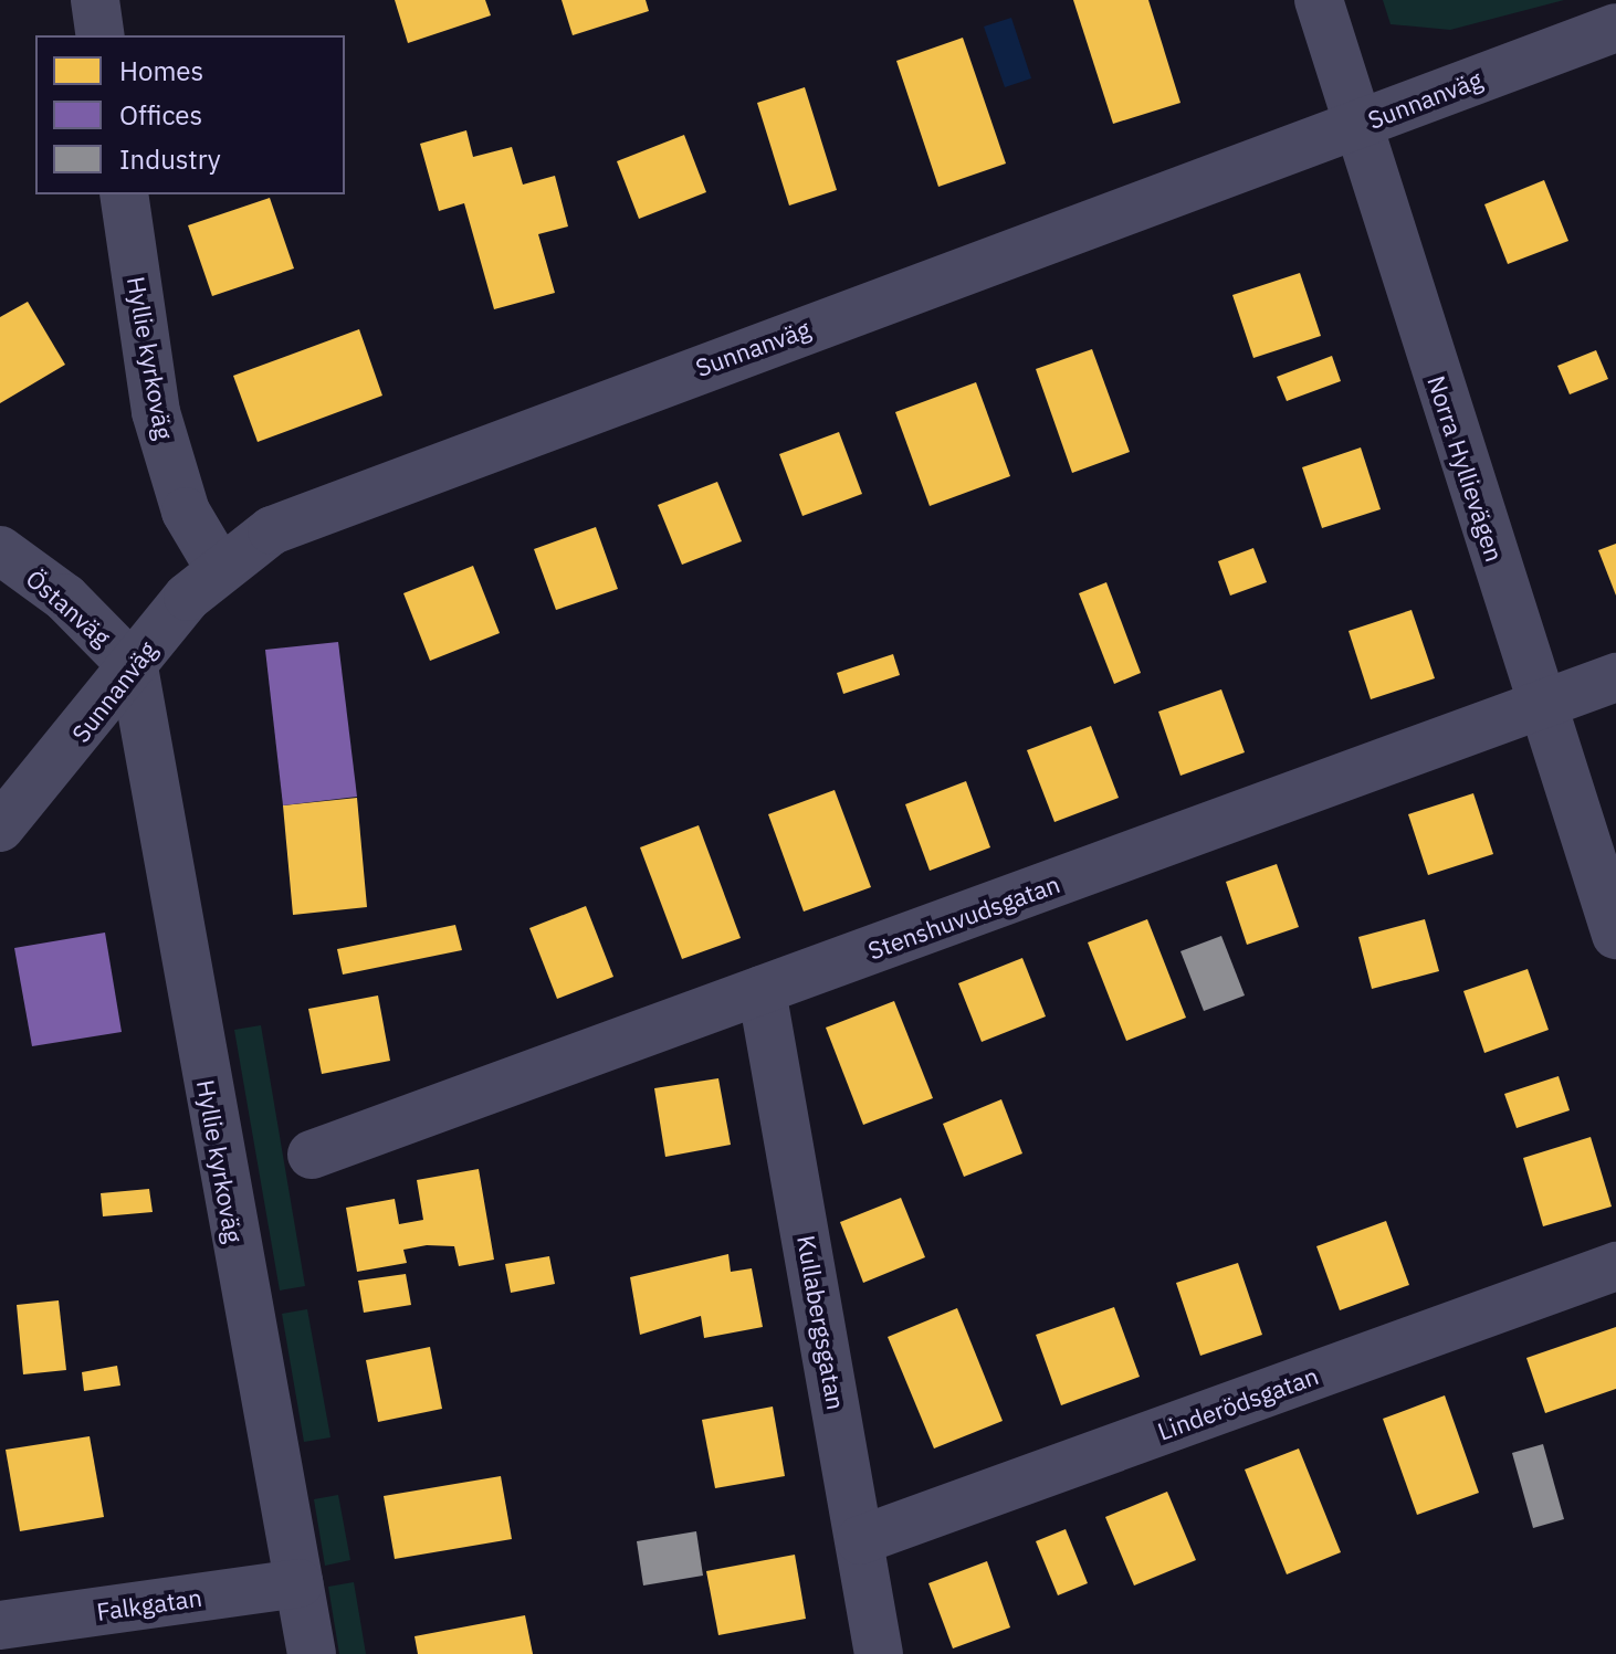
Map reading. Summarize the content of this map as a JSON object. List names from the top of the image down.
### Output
{
  "streets": {
    "street": [
      "Sunnanväg",
      "Hyllie kyrkoväg",
      "Norra Hyllievägen",
      "Östanväg",
      "Stenshuvudsgatan",
      "Kullabergsgatan",
      "Linderödsgatan",
      "Falkgatan"
    ]
  },
  "crossings": [
    ["Sunnanväg", "Hyllie kyrkoväg"],
    ["Sunnanväg", "Norra Hyllievägen"],
    ["Sunnanväg", "Östanväg"],
    ["Hyllie kyrkoväg", "Östanväg"],
    ["Hyllie kyrkoväg", "Falkgatan"],
    ["Norra Hyllievägen", "Stenshuvudsgatan"],
    ["Stenshuvudsgatan", "Kullabergsgatan"],
    ["Kullabergsgatan", "Linderödsgatan"]
  ],
  "legend": ["Homes", "Offices", "Industry"]
}
